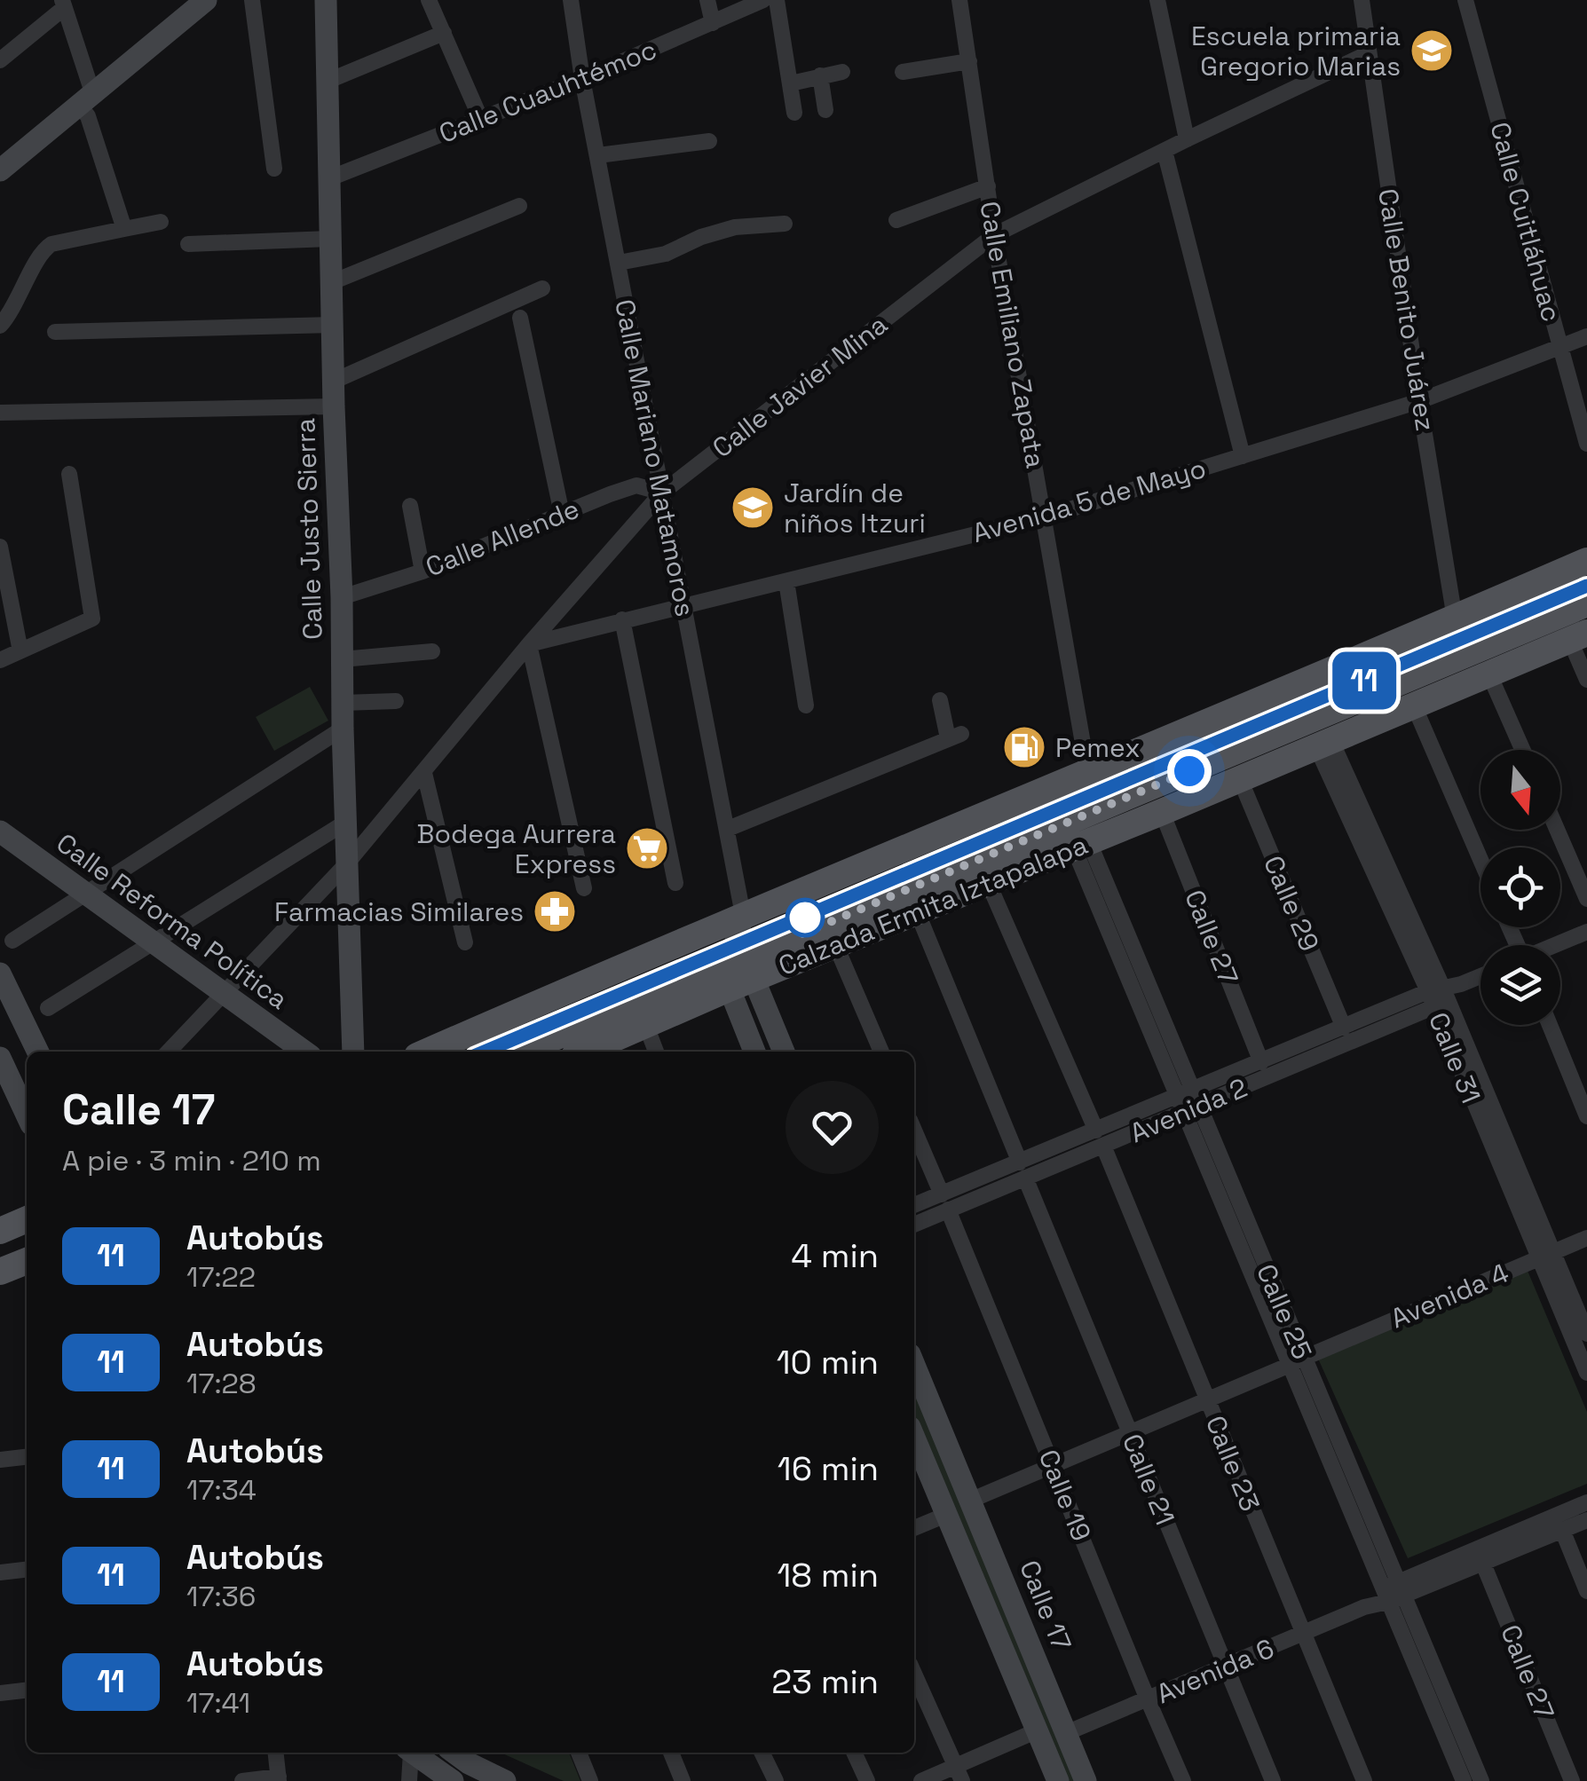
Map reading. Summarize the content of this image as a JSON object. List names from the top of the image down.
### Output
{
  "streets": {
    "main road": ["Calzada Ermita Iztapalapa"],
    "street": [
      "Calle Cuauhtémoc",
      "Calle Cuitláhuac",
      "Calle Benito Juárez",
      "Calle Emiliano Zapata",
      "Calle Javier Mina",
      "Calle Mariano Matamoros",
      "Avenida 5 de Mayo",
      "Calle Justo Sierra",
      "Calle Allende",
      "Calle 29",
      "Calle Reforma Política",
      "Calle 27",
      "Calle 31",
      "Avenida 2",
      "Avenida 4",
      "Calle 25",
      "Calle 23",
      "Calle 21",
      "Calle 19",
      "Calle 17",
      "Avenida 6"
    ]
  },
  "crossings": [
    ["Calle Cuauhtémoc", "Calle Mariano Matamoros"],
    ["Calle Cuauhtémoc", "Calle Justo Sierra"],
    ["Calle Cuitláhuac", "Avenida 5 de Mayo"],
    ["Calle Benito Juárez", "Calle Javier Mina"],
    ["Calle Benito Juárez", "Avenida 5 de Mayo"],
    ["Calle Emiliano Zapata", "Calle Javier Mina"],
    ["Calle Emiliano Zapata", "Avenida 5 de Mayo"],
    ["Calle Javier Mina", "Calle Mariano Matamoros"],
    ["Calle Javier Mina", "Avenida 5 de Mayo"],
    ["Calle Javier Mina", "Calle Justo Sierra"],
    ["Calle Javier Mina", "Calle Allende"],
    ["Calle Javier Mina", "Calle Reforma Política"],
    ["Calle Mariano Matamoros", "Avenida 5 de Mayo"],
    ["Calle Mariano Matamoros", "Calle Allende"],
    ["Calle Justo Sierra", "Calle Allende"],
    ["Calle 29", "Calzada Ermita Iztapalapa"],
    ["Calle 29", "Avenida 2"],
    ["Calzada Ermita Iztapalapa", "Calle 27"],
    ["Calzada Ermita Iztapalapa", "Calle 31"],
    ["Calzada Ermita Iztapalapa", "Calle 25"],
    ["Calzada Ermita Iztapalapa", "Calle 23"],
    ["Calzada Ermita Iztapalapa", "Calle 21"],
    ["Calle 27", "Avenida 2"],
    ["Calle 27", "Avenida 6"],
    ["Calle 31", "Avenida 2"],
    ["Calle 31", "Avenida 4"],
    ["Avenida 2", "Calle 25"],
    ["Avenida 2", "Calle 23"],
    ["Avenida 2", "Calle 21"],
    ["Avenida 2", "Calle 19"],
    ["Avenida 4", "Calle 25"],
    ["Avenida 4", "Calle 23"],
    ["Avenida 4", "Calle 21"],
    ["Avenida 4", "Calle 19"],
    ["Avenida 4", "Calle 17"],
    ["Calle 25", "Avenida 6"],
    ["Calle 23", "Avenida 6"],
    ["Calle 21", "Avenida 6"],
    ["Calle 19", "Avenida 6"],
    ["Calle 17", "Avenida 6"]
  ],
  "places": {
    "school or university": ["Escuela primaria Gregorio Marias", "Jardín de niños Itzuri"],
    "fuel station": ["Pemex"],
    "supermarket": ["Bodega Aurrera Express"],
    "pharmacy": ["Farmacias Similares"]
  },
  "lines": ["bus line 11"],
  "north": "bottom",
  "page": {
    "on_map": "11",
    "heading": ["Calle 17", "A pie · 3 min · 210 m"],
    "list": [
      {
        "mark": "11",
        "name": "Autobús",
        "note": "17:22",
        "value": "4 min"
      },
      {
        "mark": "11",
        "name": "Autobús",
        "note": "17:28",
        "value": "10 min"
      },
      {
        "mark": "11",
        "name": "Autobús",
        "note": "17:34",
        "value": "16 min"
      },
      {
        "mark": "11",
        "name": "Autobús",
        "note": "17:36",
        "value": "18 min"
      },
      {
        "mark": "11",
        "name": "Autobús",
        "note": "17:41",
        "value": "23 min"
      }
    ]
  }
}
